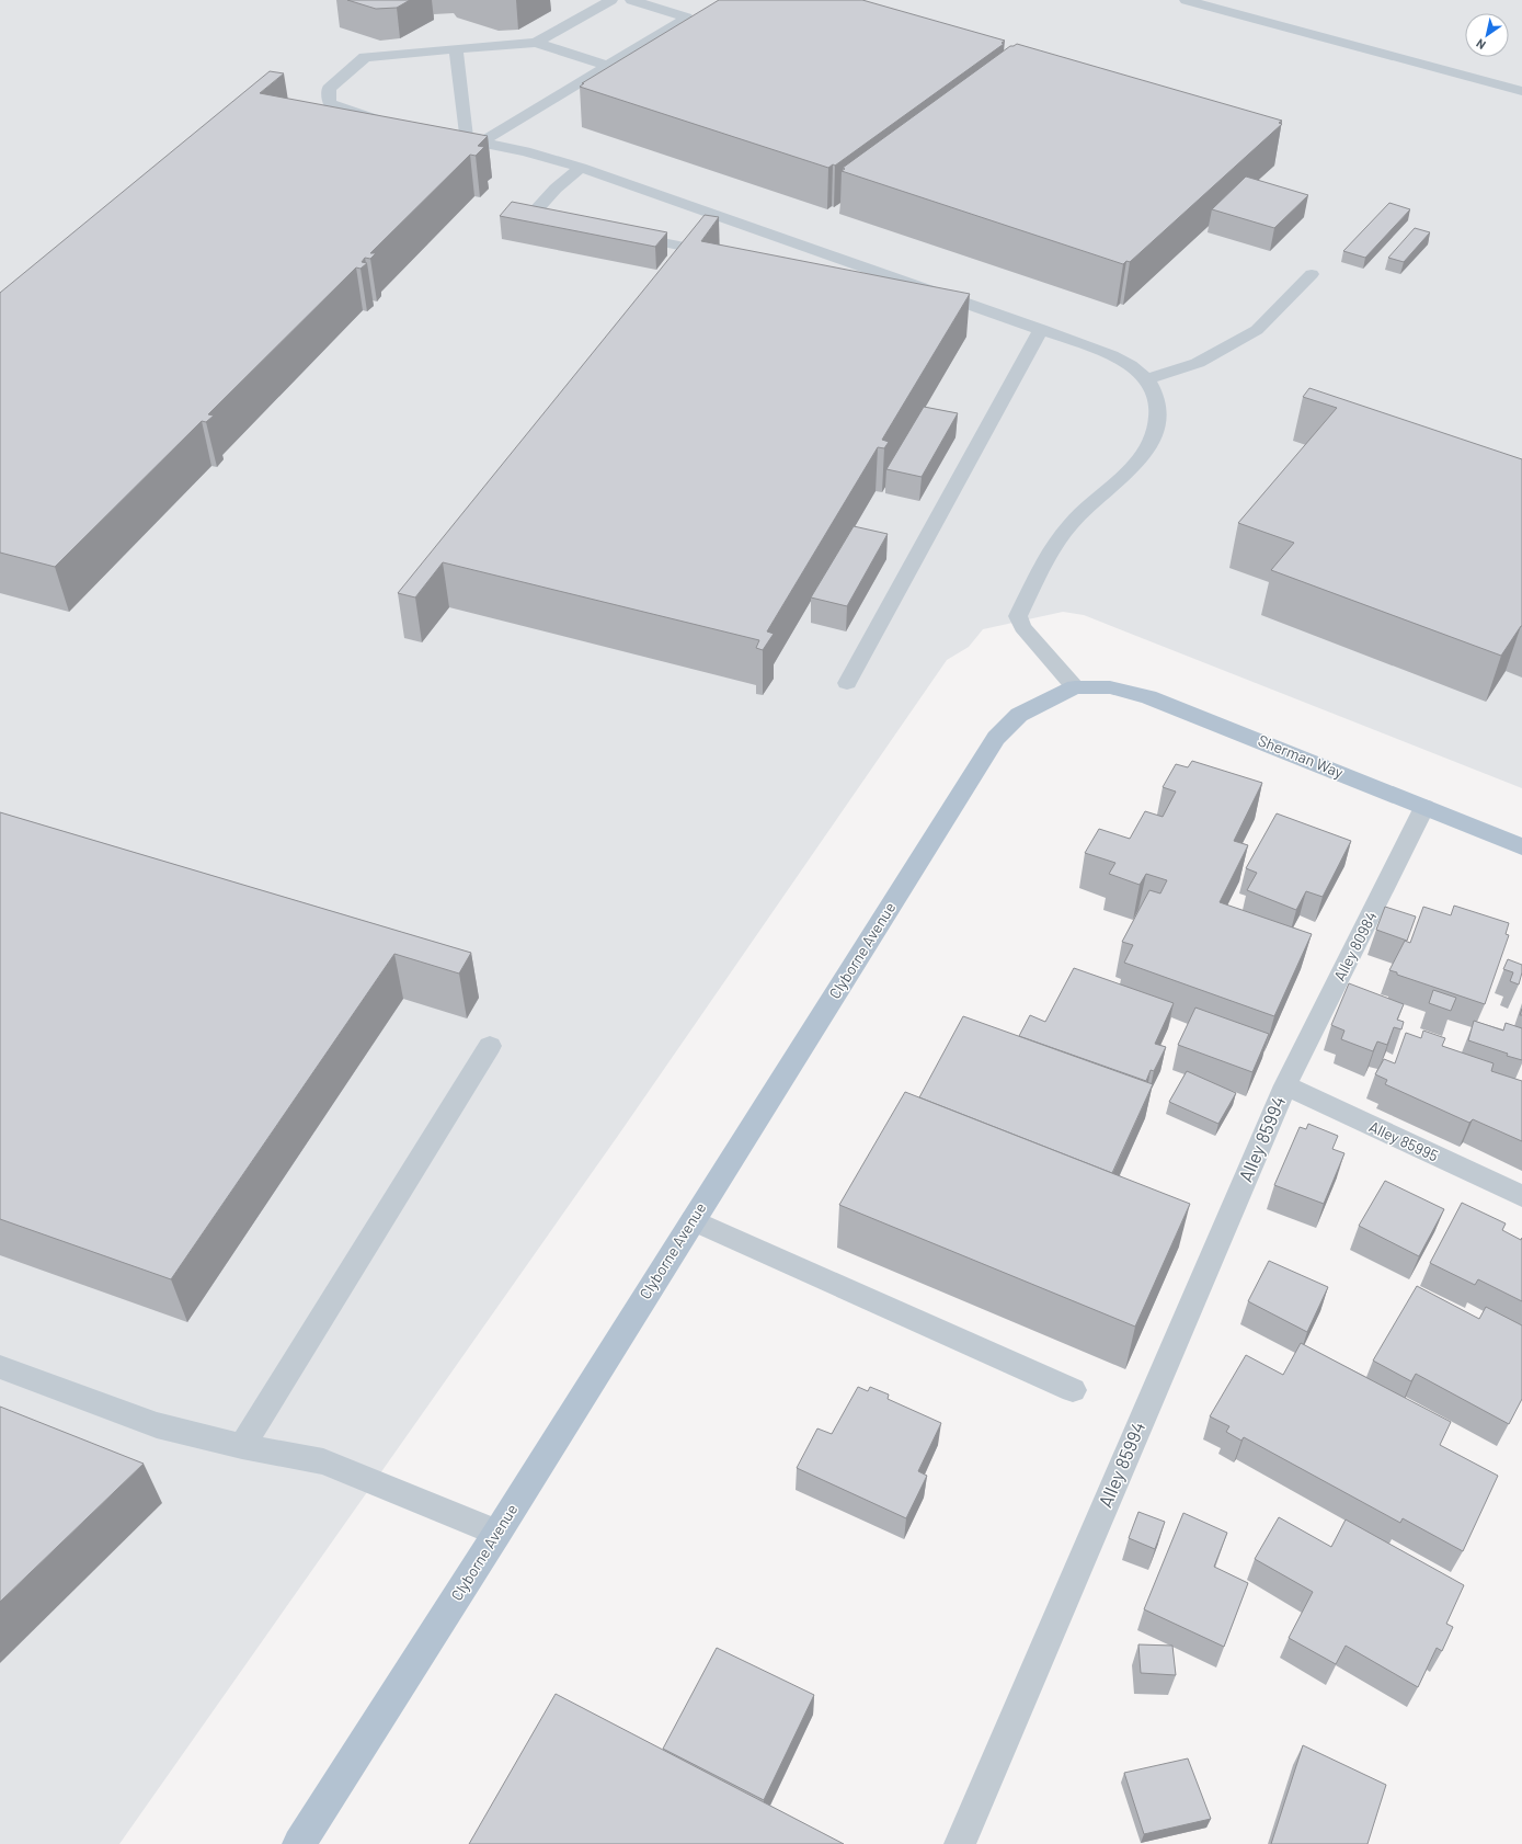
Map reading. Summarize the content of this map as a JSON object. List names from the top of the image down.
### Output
{
  "streets": {
    "main road": ["Sherman Way", "Clyborne Avenue"],
    "lane": ["Alley 80984", "Alley 85994", "Alley 85995"]
  },
  "crossings": [
    ["Sherman Way", "Alley 80984"],
    ["Sherman Way", "Clyborne Avenue"],
    ["Alley 80984", "Alley 85994"],
    ["Alley 80984", "Alley 85995"],
    ["Alley 85994", "Alley 85995"]
  ],
  "north": "bottom left"
}
